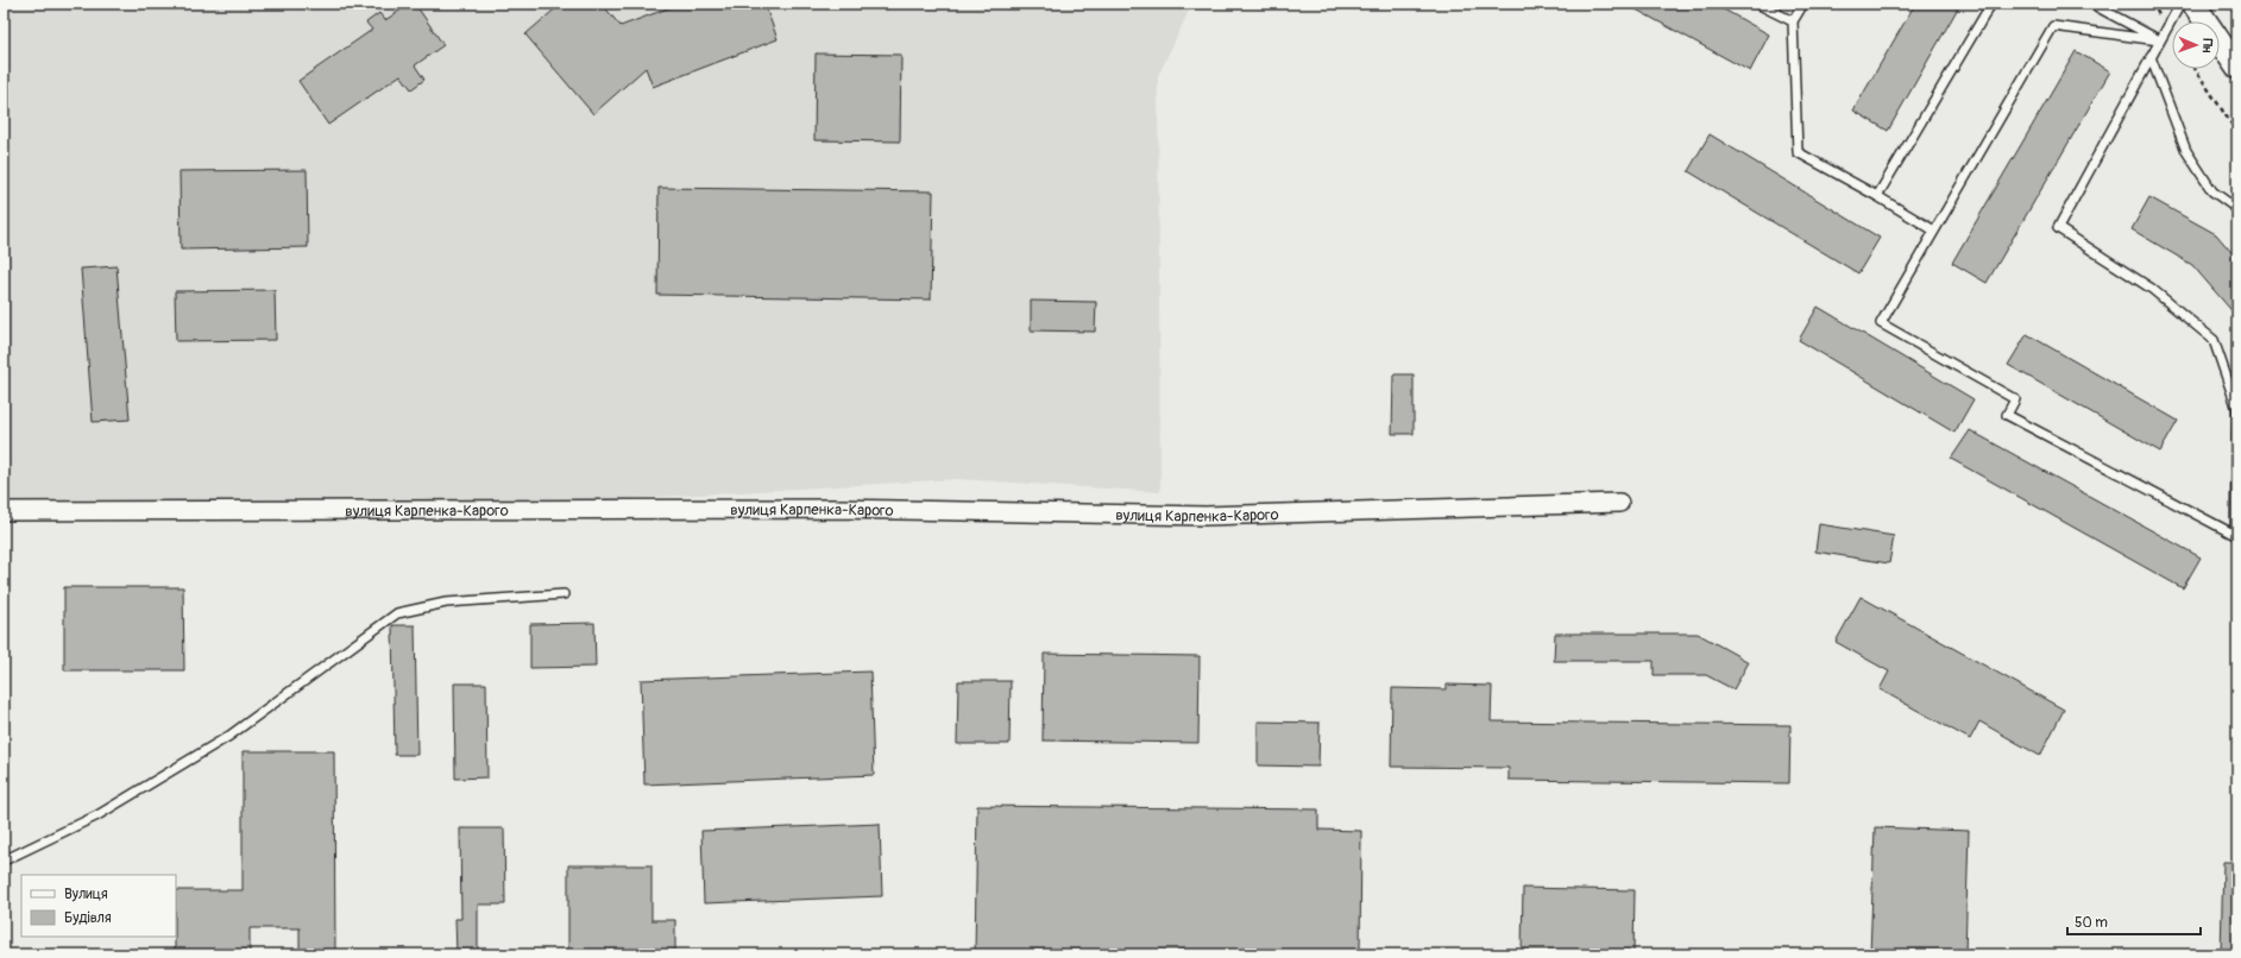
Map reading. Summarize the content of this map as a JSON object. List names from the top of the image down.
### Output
{
  "streets": {
    "street": ["вулиця Карпенка-Карого"]
  },
  "legend": ["Вулиця", "Будівля"],
  "scale_bar": "50 m",
  "north": "right"
}
